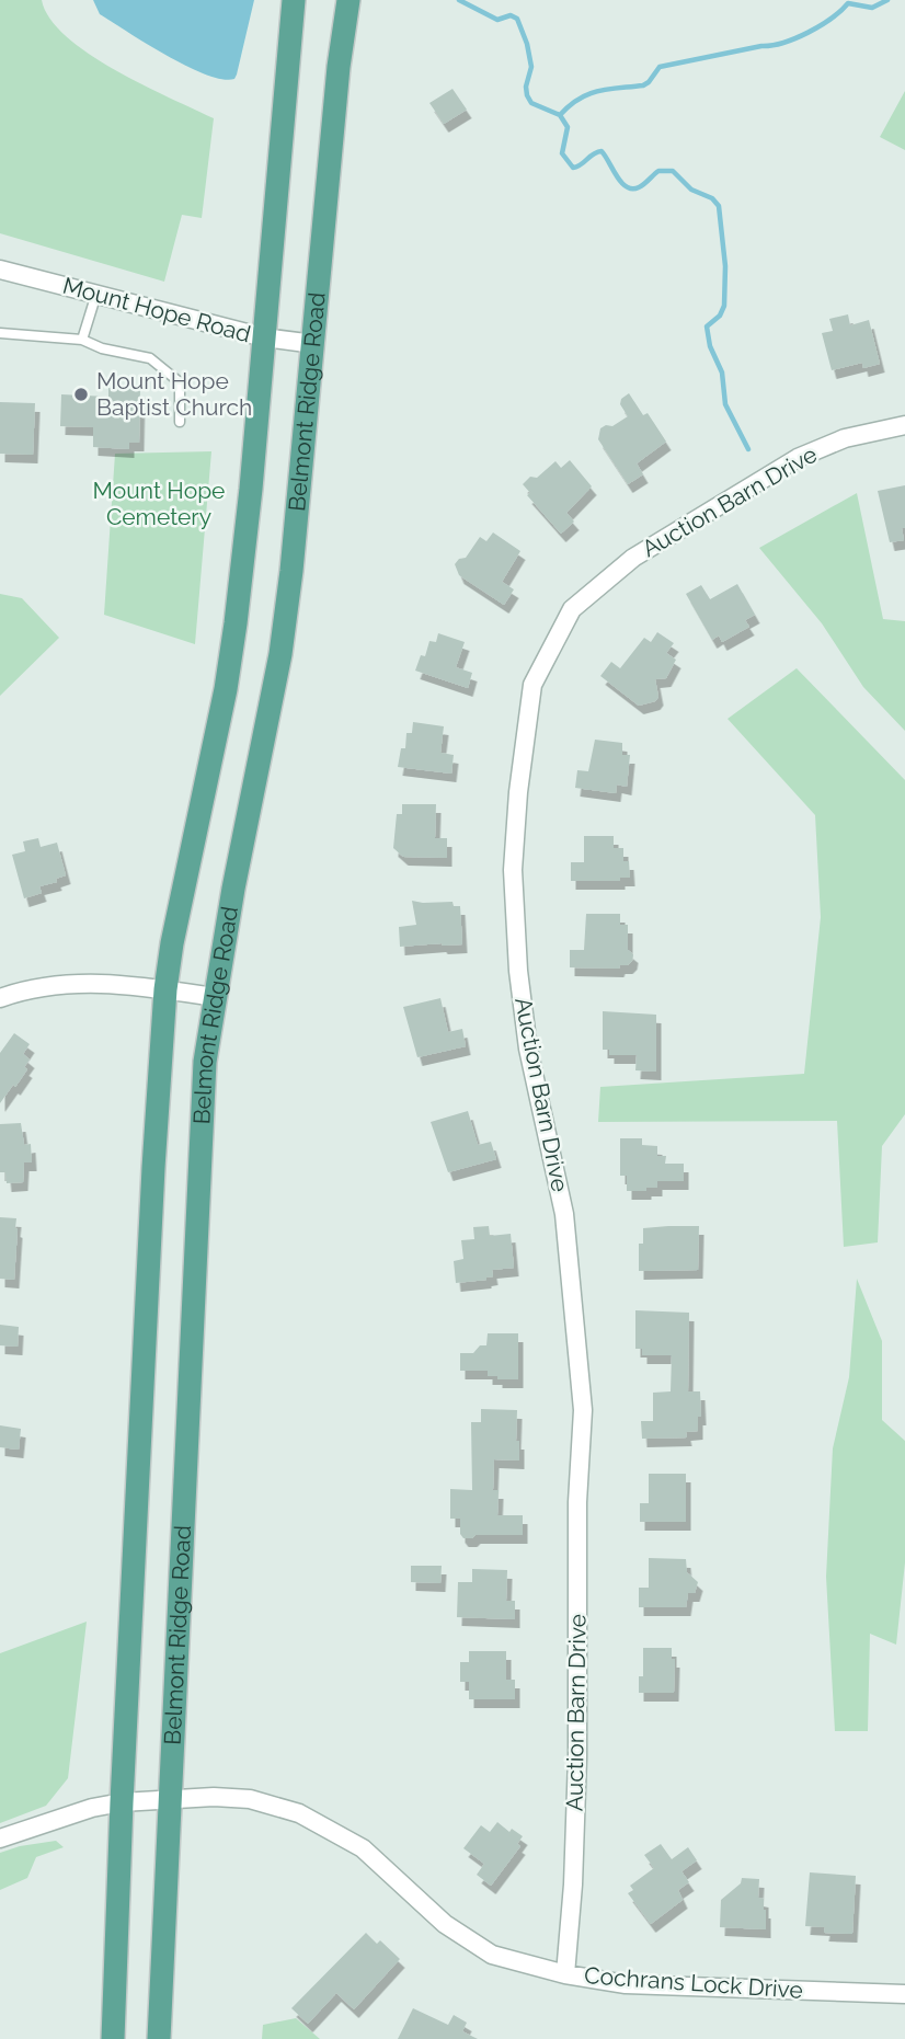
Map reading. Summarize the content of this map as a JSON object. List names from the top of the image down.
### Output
{
  "streets": {
    "main road": ["Belmont Ridge Road"],
    "street": ["Mount Hope Road", "Auction Barn Drive", "Cochrans Lock Drive"]
  },
  "crossings": [
    ["Mount Hope Road", "Belmont Ridge Road"],
    ["Belmont Ridge Road", "Cochrans Lock Drive"],
    ["Auction Barn Drive", "Cochrans Lock Drive"]
  ],
  "parks": ["Mount Hope Cemetery"],
  "places": ["Mount Hope Baptist Church"]
}
